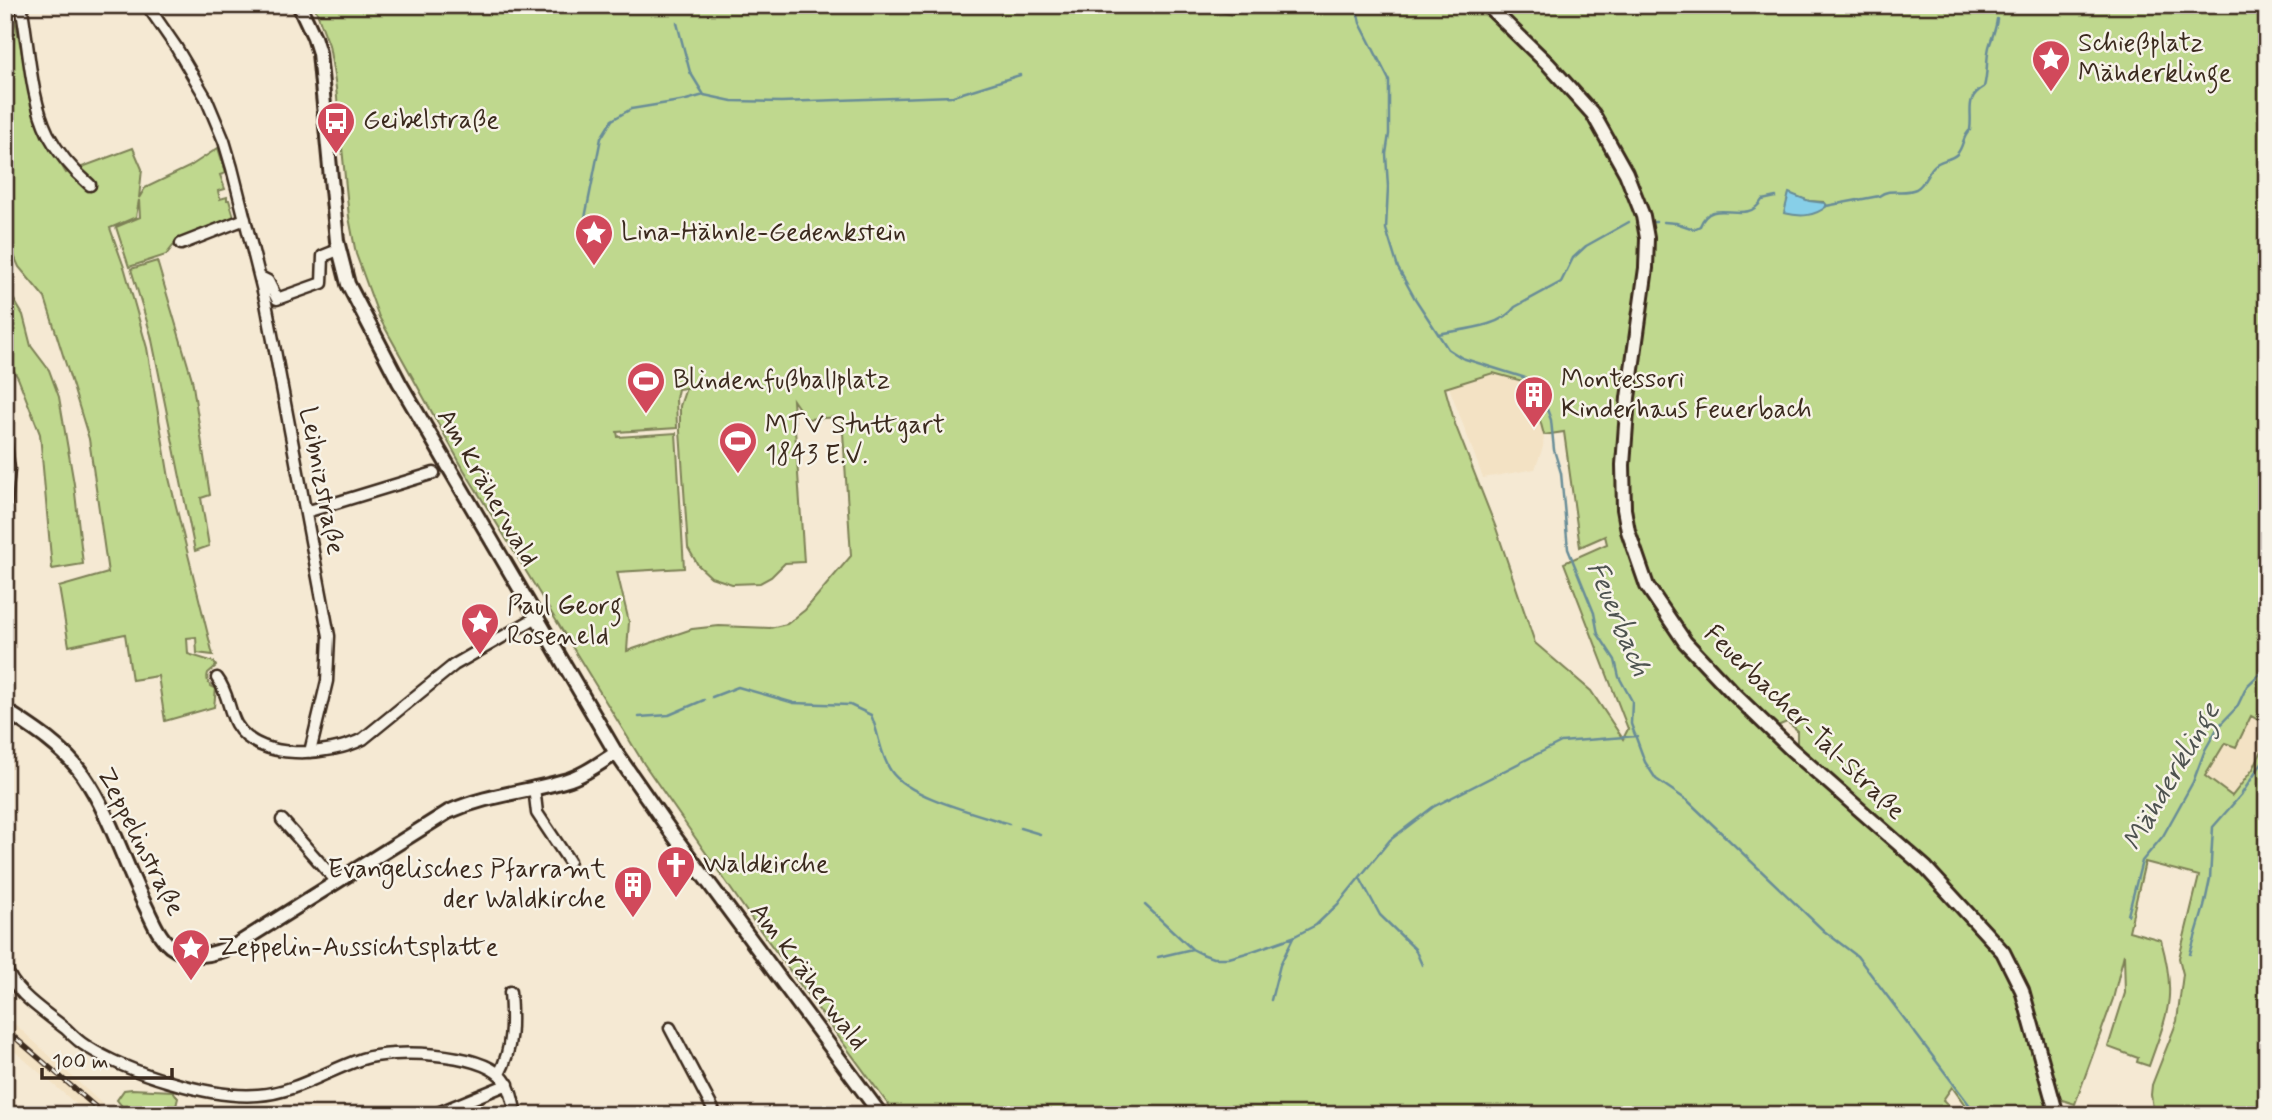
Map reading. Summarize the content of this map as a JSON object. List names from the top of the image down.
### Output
{
  "streets": {
    "main road": ["Am Kräherwald", "Feuerbacher-Tal-Straße", "Zeppelinstraße"],
    "street": ["Leibnizstraße"]
  },
  "crossings": [
    ["Am Kräherwald", "Zeppelinstraße"]
  ],
  "water": ["Feuerbach", "Mähderklinge"],
  "places": {
    "place": [
      "Schießplatz Mähderklinge",
      "Lina-Hähnle-Gedenkstein",
      "Paul Georg Roseneld",
      "Zeppelin-Aussichtsplatte"
    ],
    "bus stop": ["Geibelstraße"],
    "sports": ["Blindenfußballplatz", "MTV Stuttgart 1843 E.V."],
    "building": ["Montessori Kinderhaus Feuerbach", "Evangelisches Pfarramt der Waldkirche"],
    "church": ["Waldkirche"]
  },
  "scale_bar": "100 m"
}
